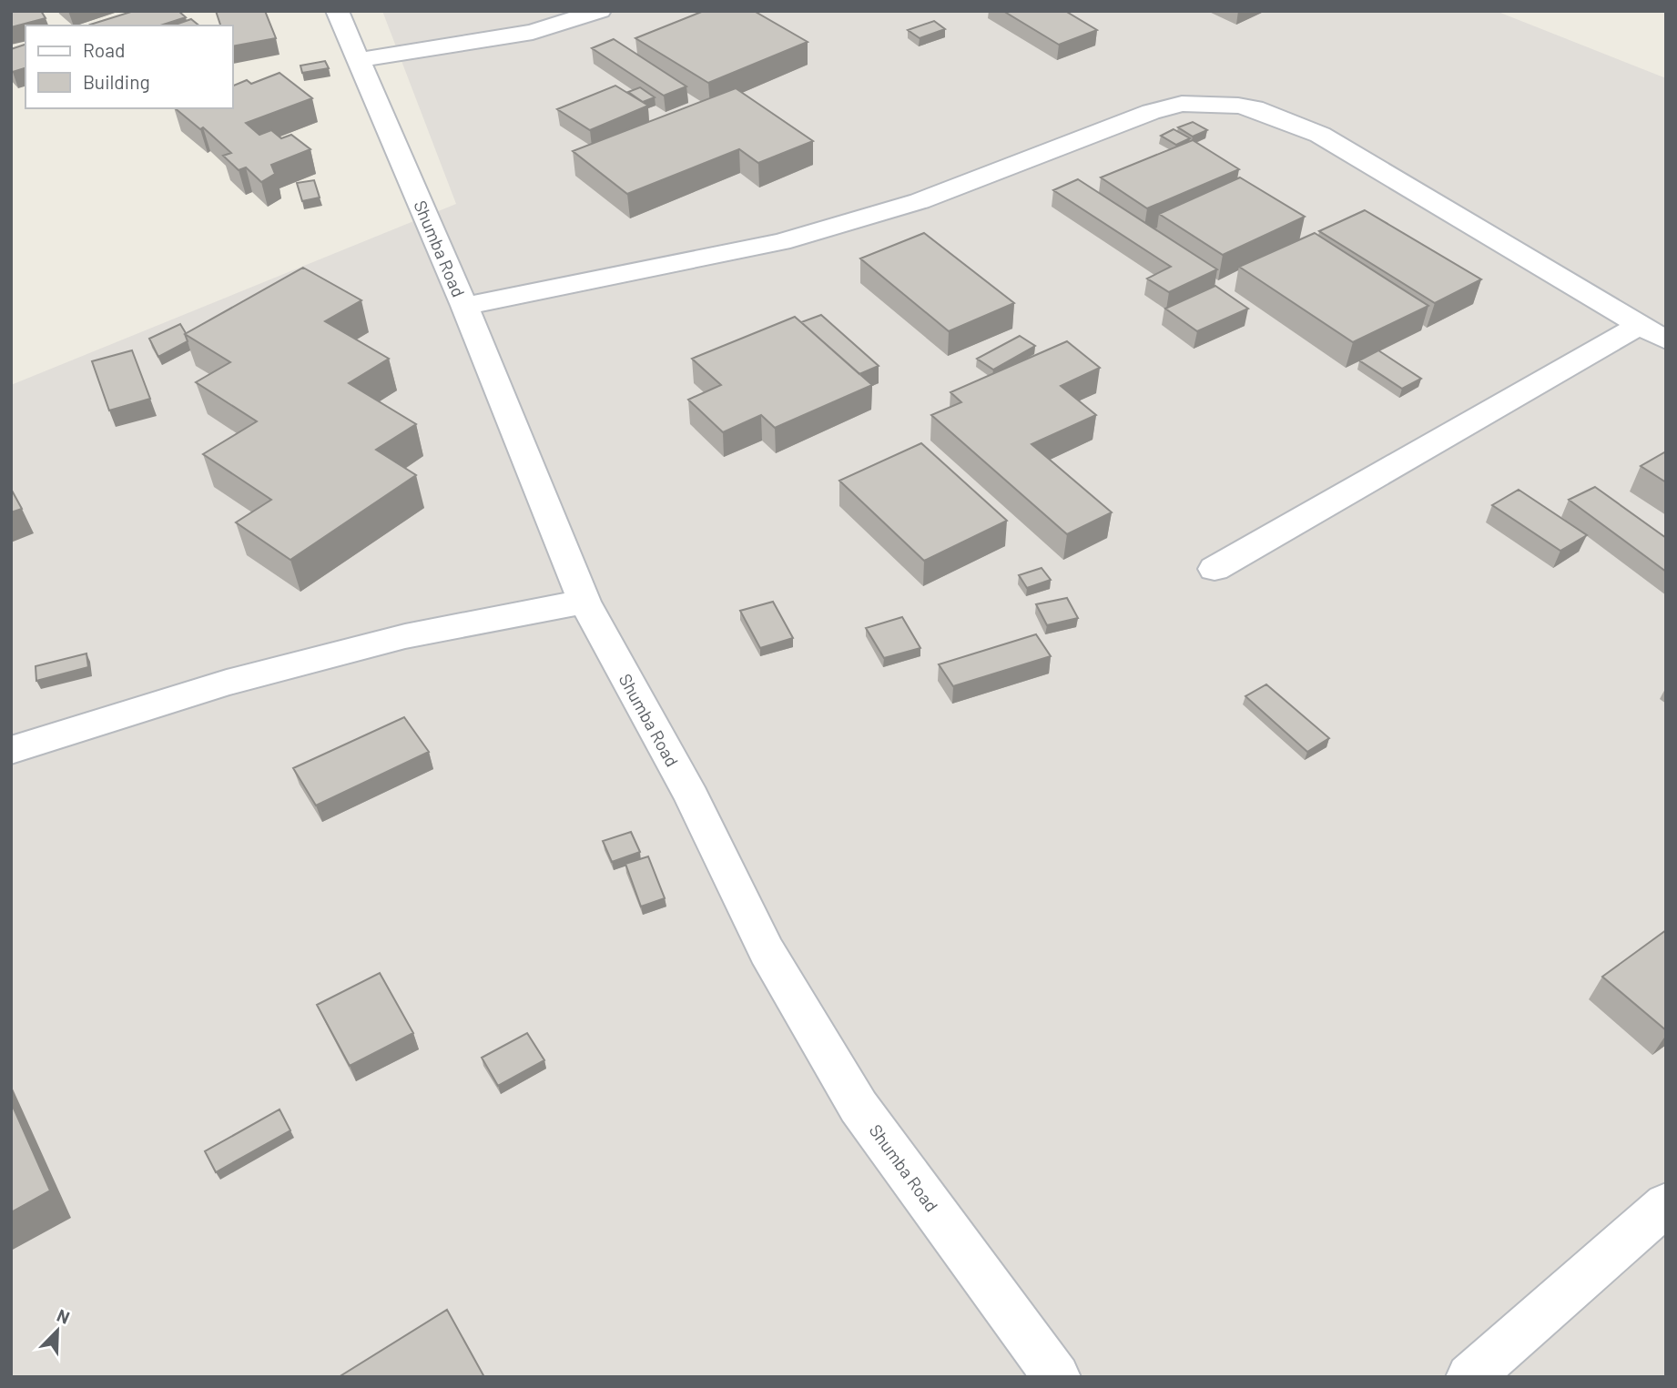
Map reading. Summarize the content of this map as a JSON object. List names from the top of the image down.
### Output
{
  "streets": {
    "street": ["Shumba Road"]
  },
  "legend": ["Road", "Building"],
  "north": "top right"
}
